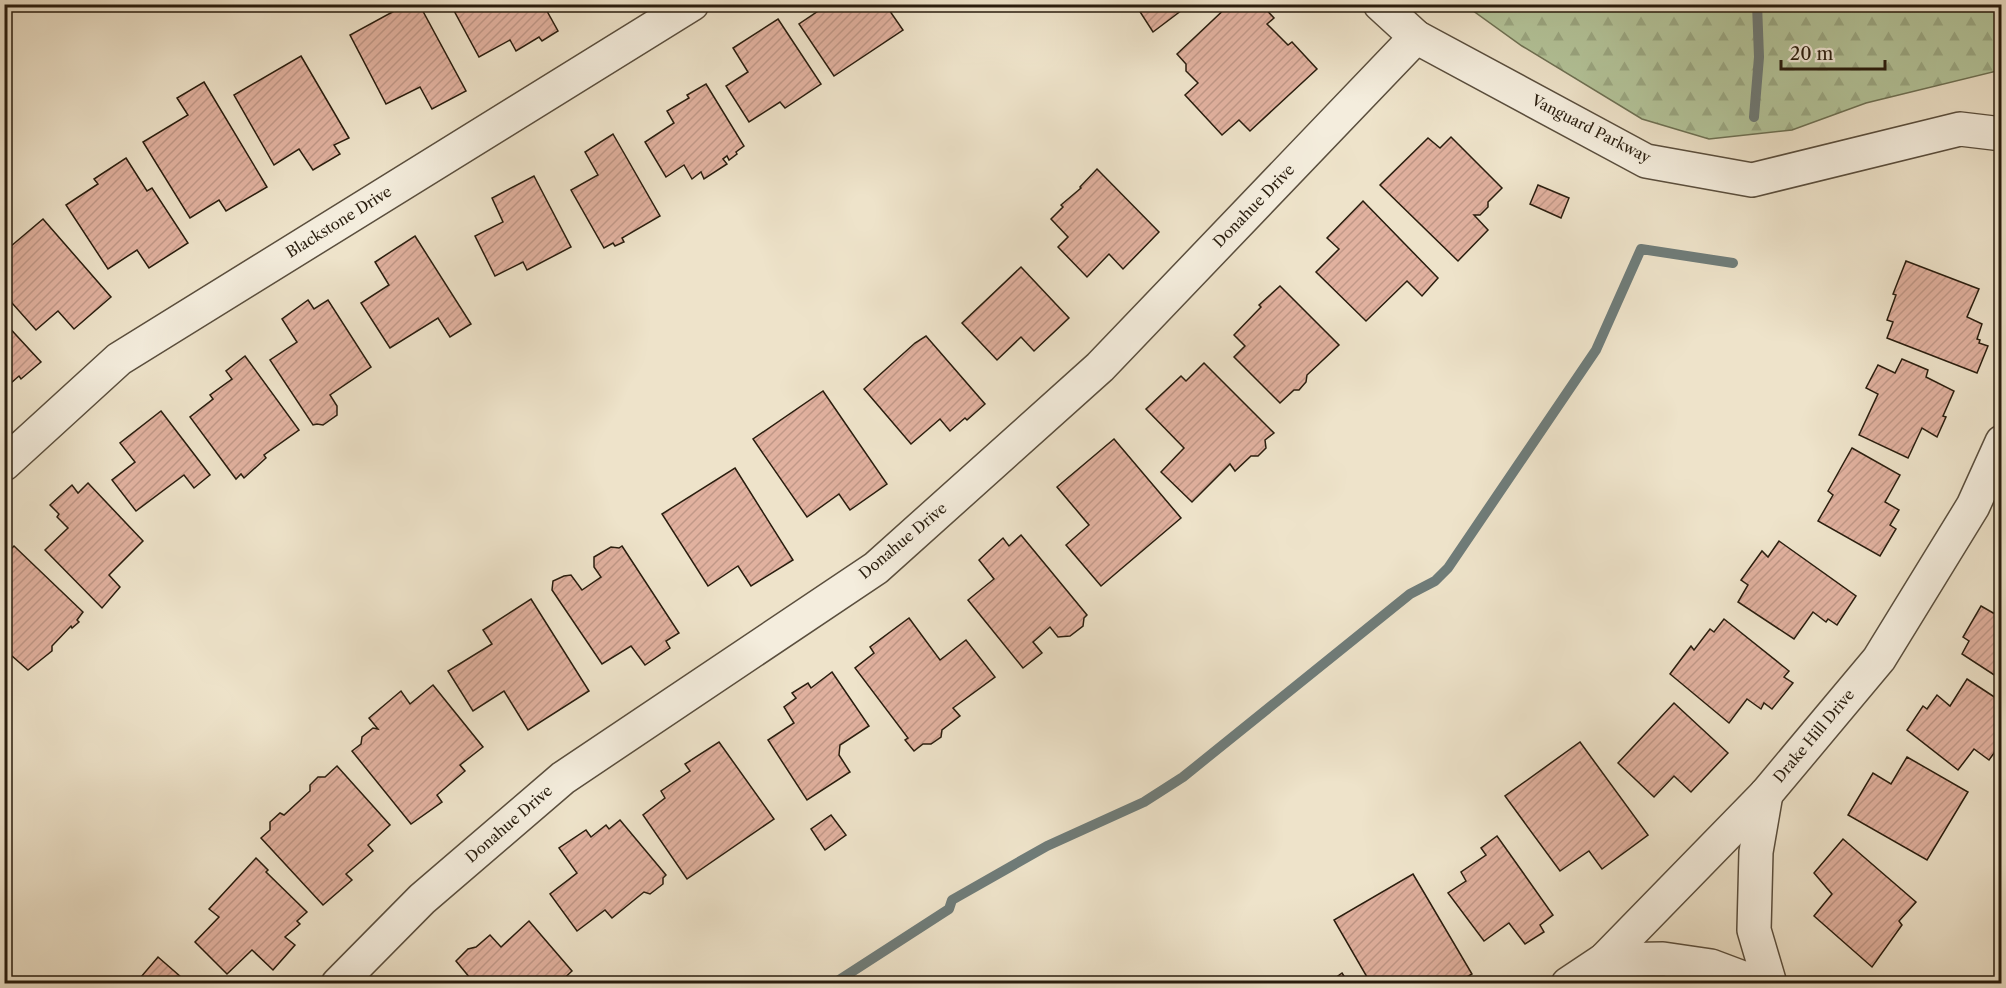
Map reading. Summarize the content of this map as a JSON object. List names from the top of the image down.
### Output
{
  "streets": {
    "street": [
      "Vanguard Parkway",
      "Donahue Drive",
      "Blackstone Drive",
      "Drake Hill Drive"
    ]
  },
  "crossings": [
    ["Vanguard Parkway", "Donahue Drive"]
  ],
  "scale_bar": "20 m"
}
